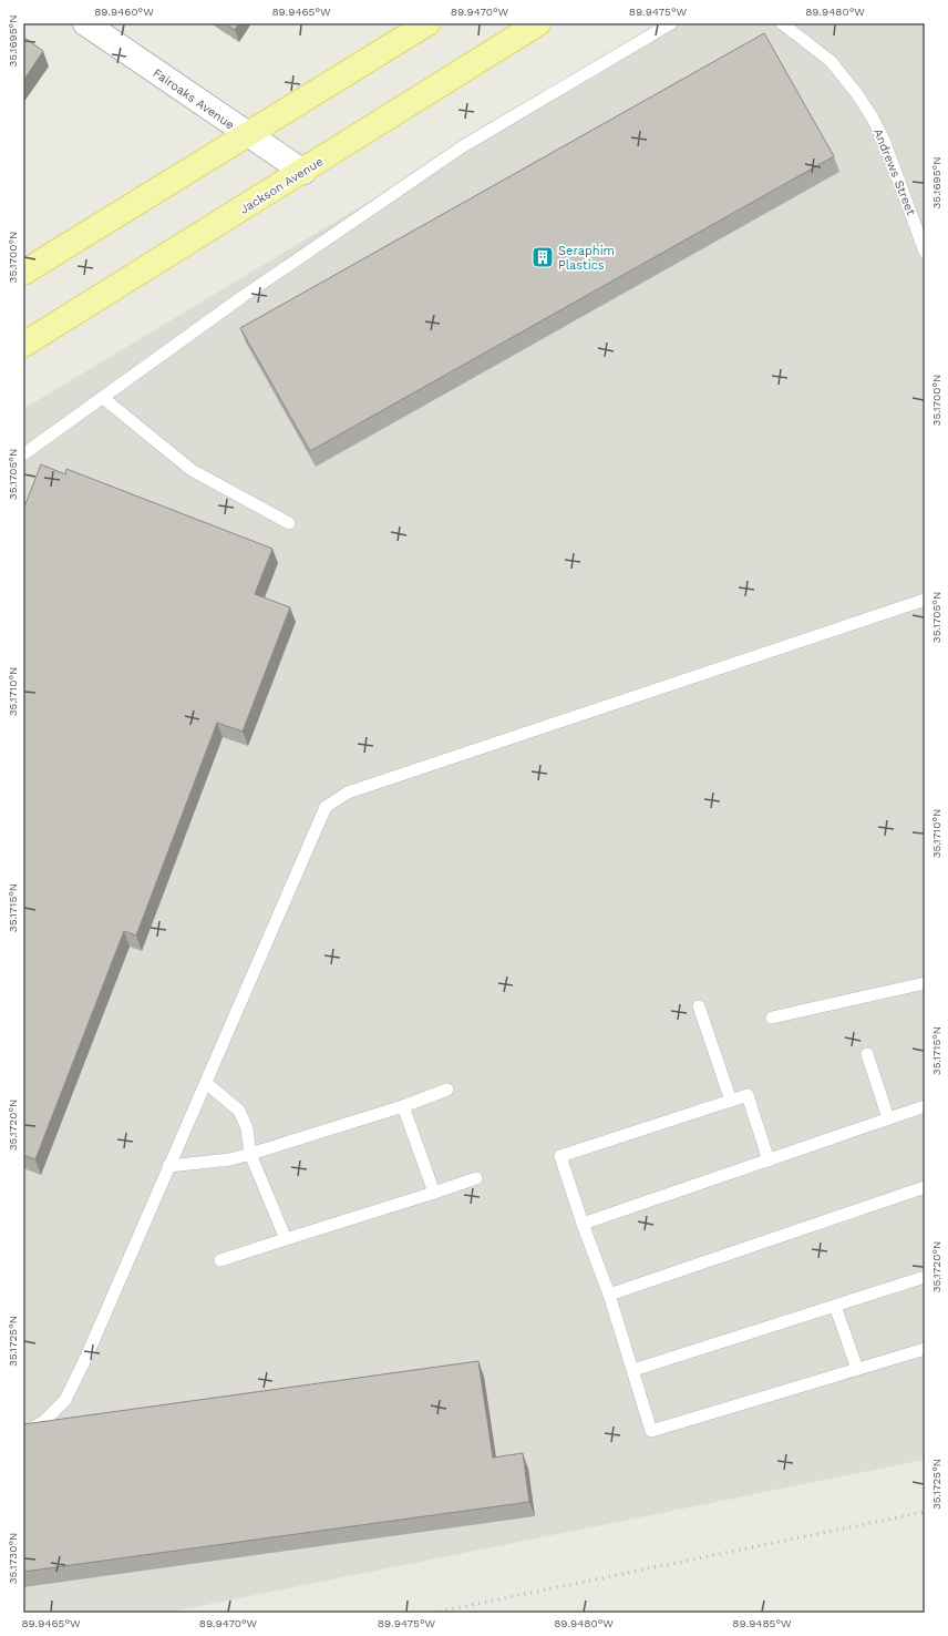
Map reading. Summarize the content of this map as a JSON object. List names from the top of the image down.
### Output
{
  "streets": {
    "main road": ["Jackson Avenue"],
    "street": ["Fairoaks Avenue"],
    "lane": ["Andrews Street"]
  },
  "crossings": [
    ["Fairoaks Avenue", "Jackson Avenue"]
  ],
  "places": {
    "building": ["Seraphim Plastics"]
  },
  "coordinates": [
    "89.9460°W",
    "89.9465°W",
    "89.9470°W",
    "89.9475°W",
    "89.9480°W",
    "35.1695°N",
    "35.1700°N",
    "35.1705°N",
    "35.1710°N",
    "35.1715°N",
    "35.1720°N",
    "35.1725°N",
    "35.1730°N",
    "89.9485°W"
  ]
}
